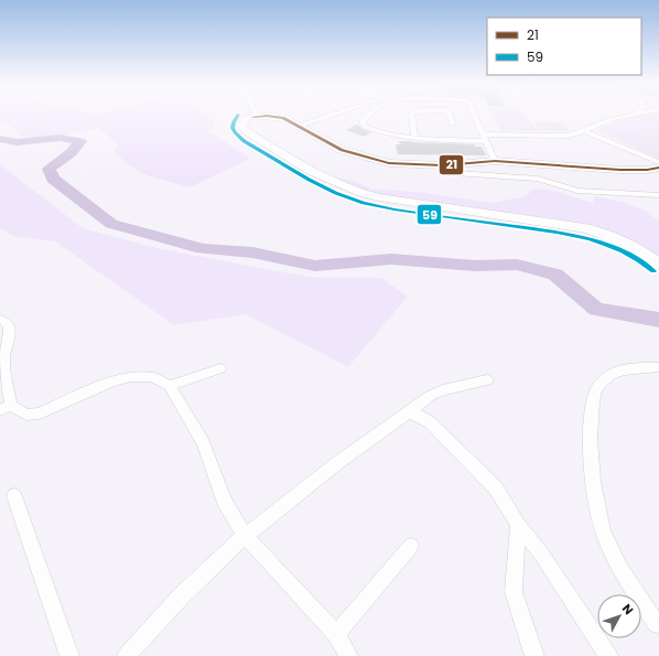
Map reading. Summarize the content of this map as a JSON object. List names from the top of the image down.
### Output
{
  "lines": ["transit line 59", "transit line 21"],
  "legend": ["21", "59"],
  "north": "top right"
}
